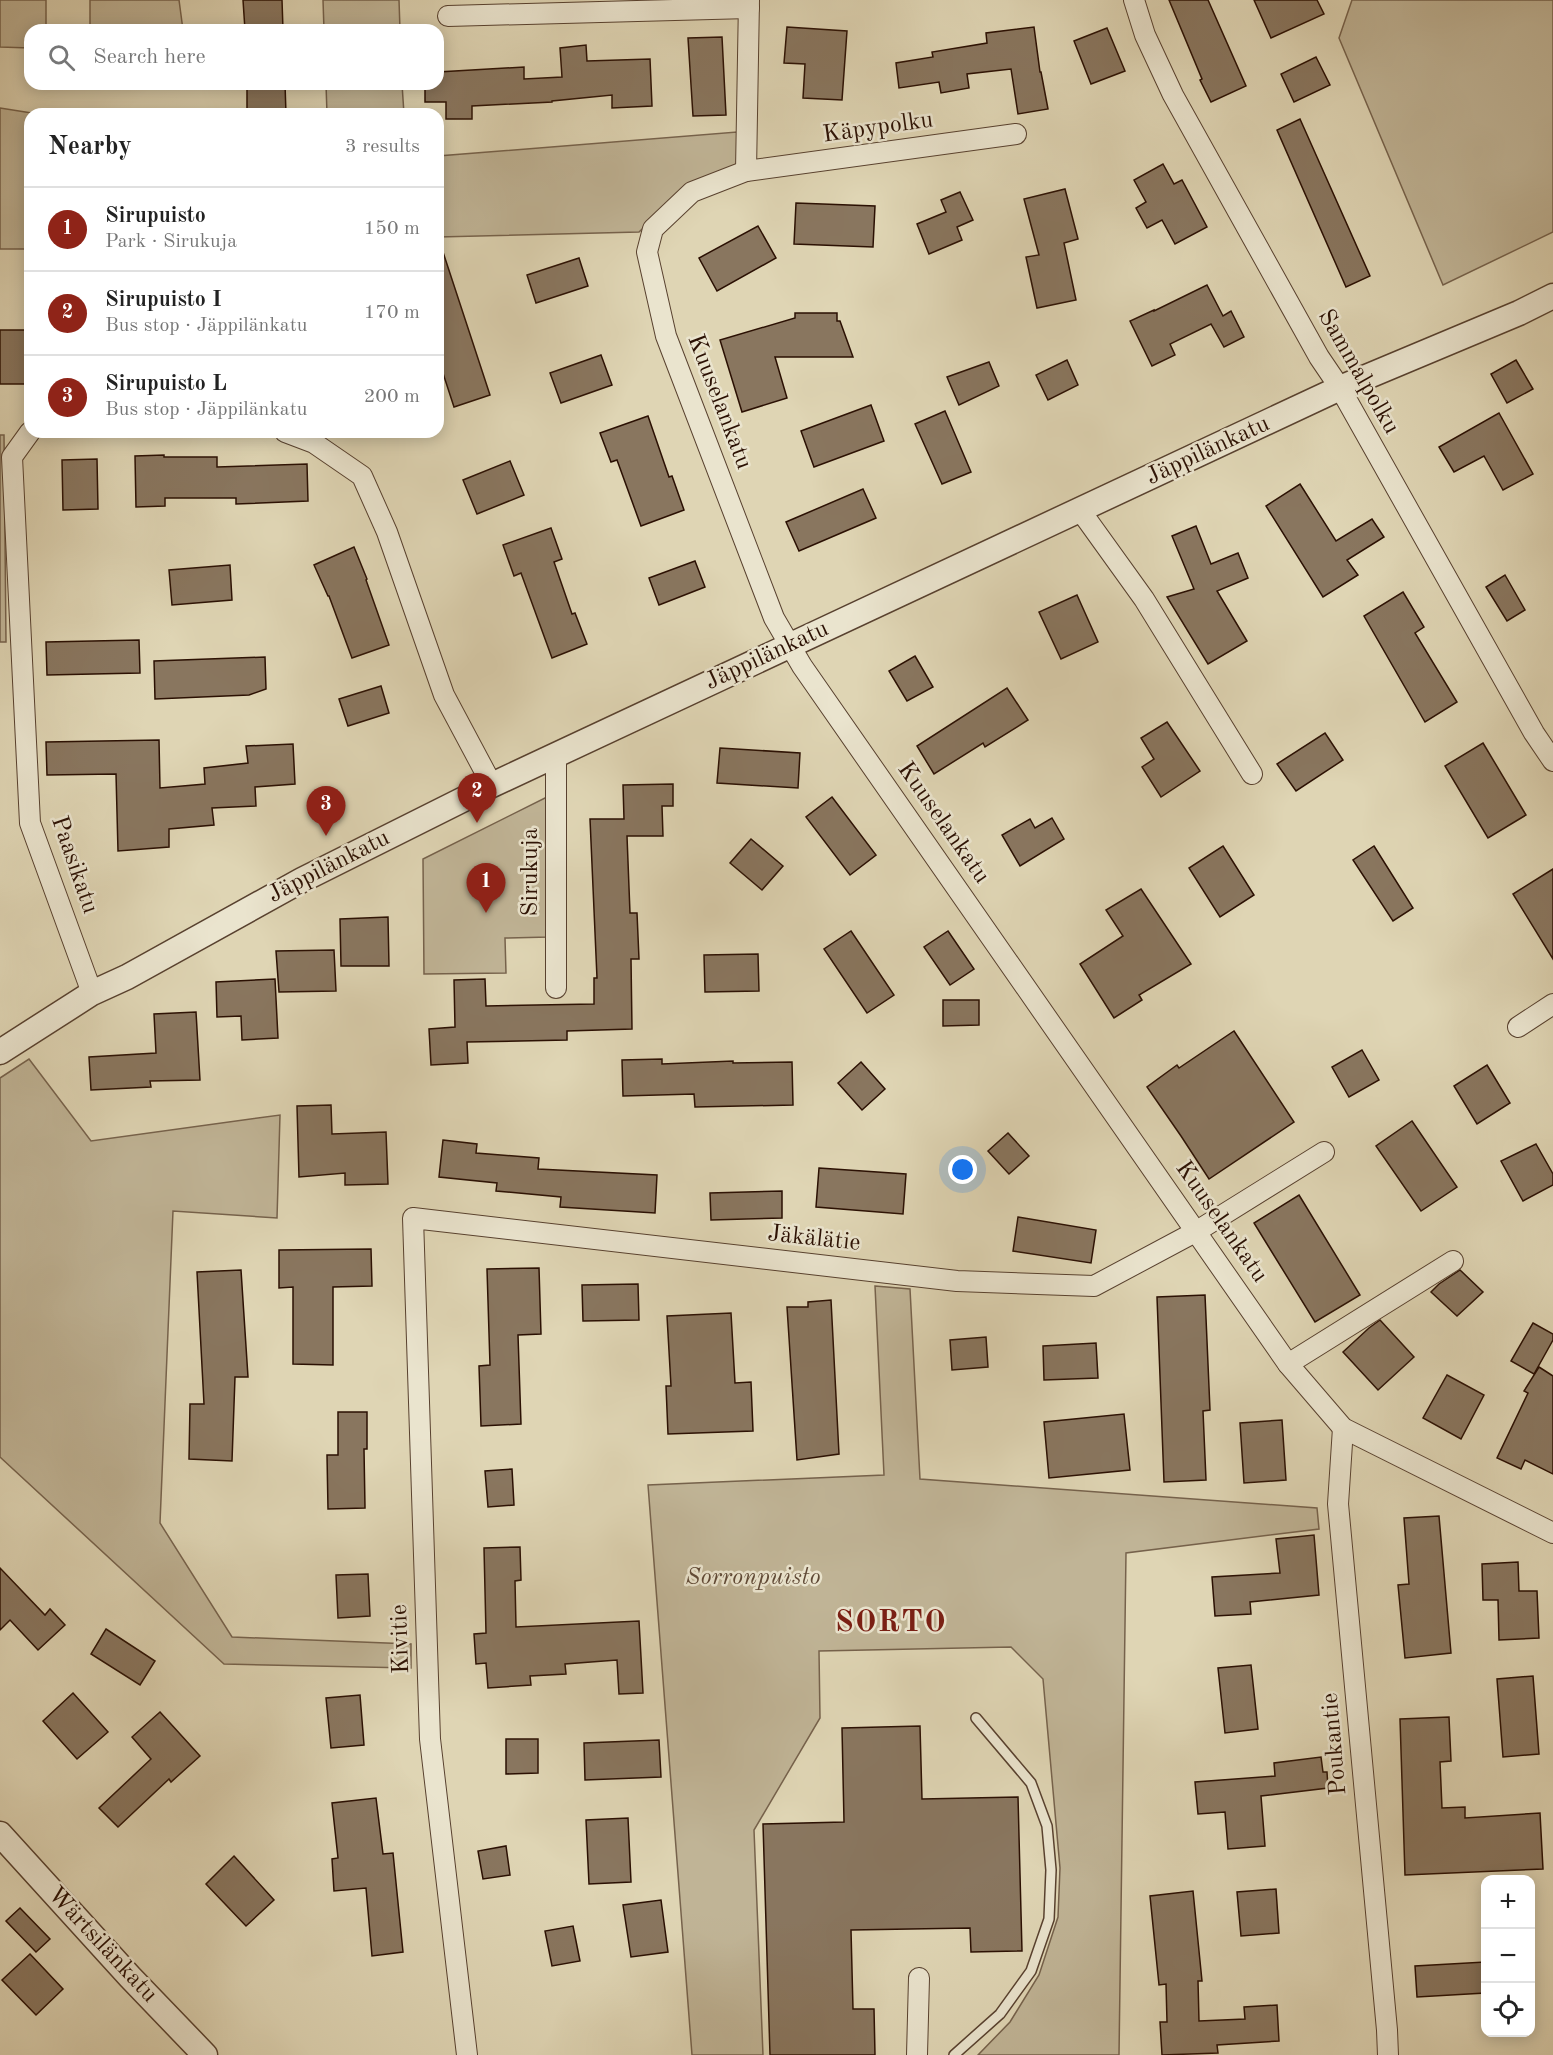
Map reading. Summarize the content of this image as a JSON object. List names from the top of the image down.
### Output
{
  "streets": {
    "street": [
      "Käpypolku",
      "Sammalpolku",
      "Kuuselankatu",
      "Jäppilänkatu",
      "Paasikatu",
      "Sirukuja",
      "Jäkälätie",
      "Kivitie",
      "Poukantie",
      "Wärtsilänkatu"
    ]
  },
  "crossings": [
    ["Käpypolku", "Kuuselankatu"],
    ["Sammalpolku", "Jäppilänkatu"],
    ["Kuuselankatu", "Jäppilänkatu"],
    ["Kuuselankatu", "Jäkälätie"],
    ["Kuuselankatu", "Poukantie"],
    ["Jäppilänkatu", "Paasikatu"],
    ["Jäppilänkatu", "Sirukuja"],
    ["Jäkälätie", "Kivitie"]
  ],
  "districts": ["SORTO"],
  "parks": ["Sorronpuisto"],
  "page": {
    "search": "Search here",
    "heading": ["Nearby", "3 results"],
    "list": [
      {
        "mark": "1",
        "name": "Sirupuisto",
        "note": "Park · Sirukuja",
        "value": "150 m"
      },
      {
        "mark": "2",
        "name": "Sirupuisto I",
        "note": "Bus stop · Jäppilänkatu",
        "value": "170 m"
      },
      {
        "mark": "3",
        "name": "Sirupuisto L",
        "note": "Bus stop · Jäppilänkatu",
        "value": "200 m"
      }
    ],
    "pins": ["2", "3", "1"],
    "map_buttons": ["+", "−"]
  }
}
